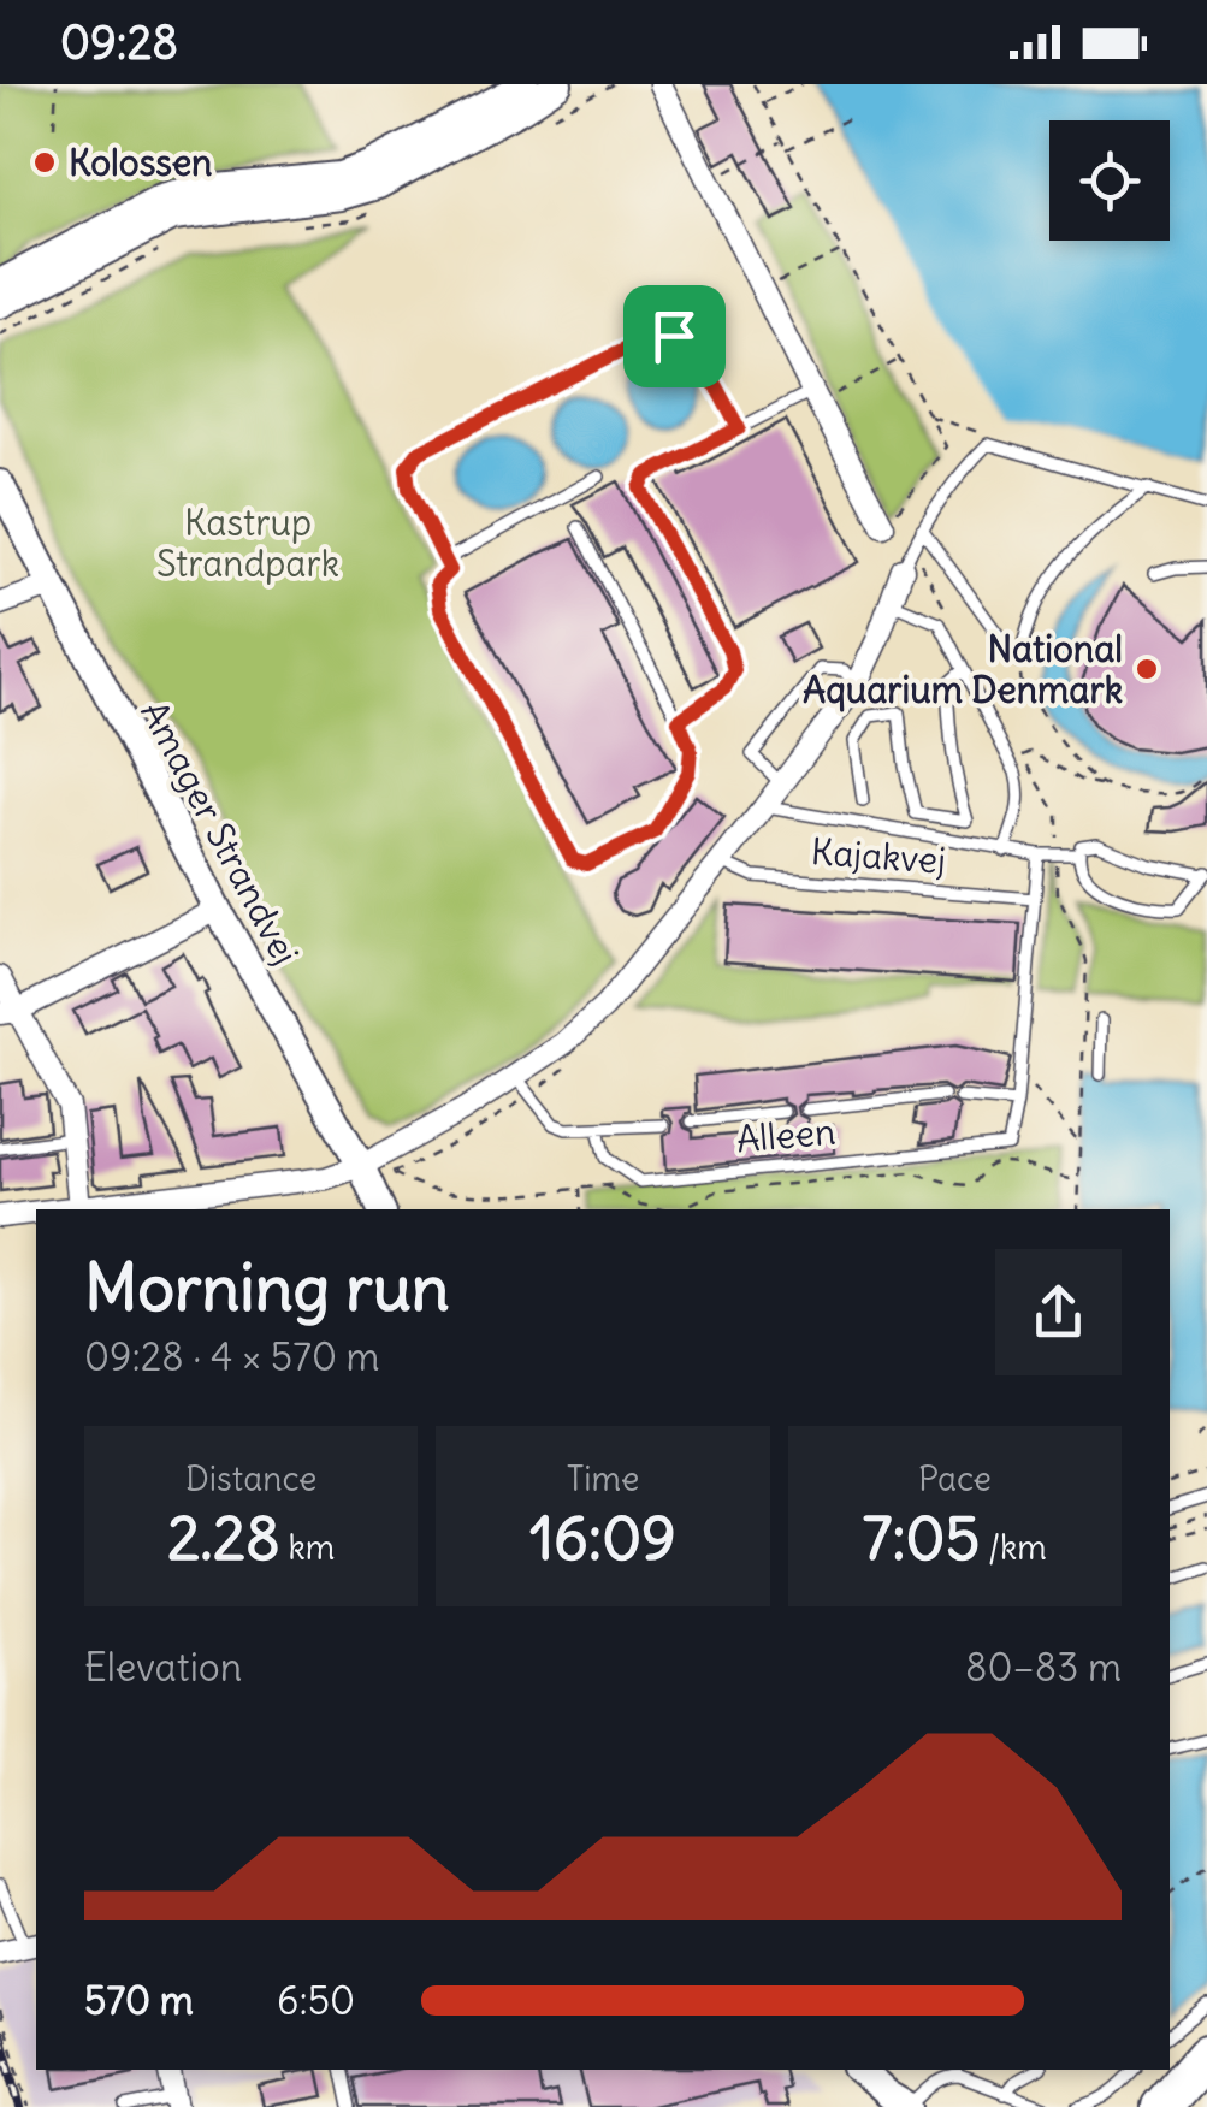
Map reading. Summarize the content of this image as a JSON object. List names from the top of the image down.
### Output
{
  "streets": {
    "street": ["Amager Strandvej"],
    "lane": ["Kajakvej", "Alleen"]
  },
  "parks": ["Kastrup Strandpark"],
  "places": ["Kolossen", "National Aquarium Denmark"],
  "page": {
    "status": "09:28",
    "heading": ["Morning run", "09:28 · 4 × 570 m"],
    "stats": [
      ["Distance", "2.28 km"],
      ["Time", "16:09"],
      ["Pace", "7:05 /km"]
    ],
    "chart": ["Elevation", "80–83 m"],
    "list": [
      {
        "name": "570 m",
        "note": "6:50"
      }
    ]
  }
}
